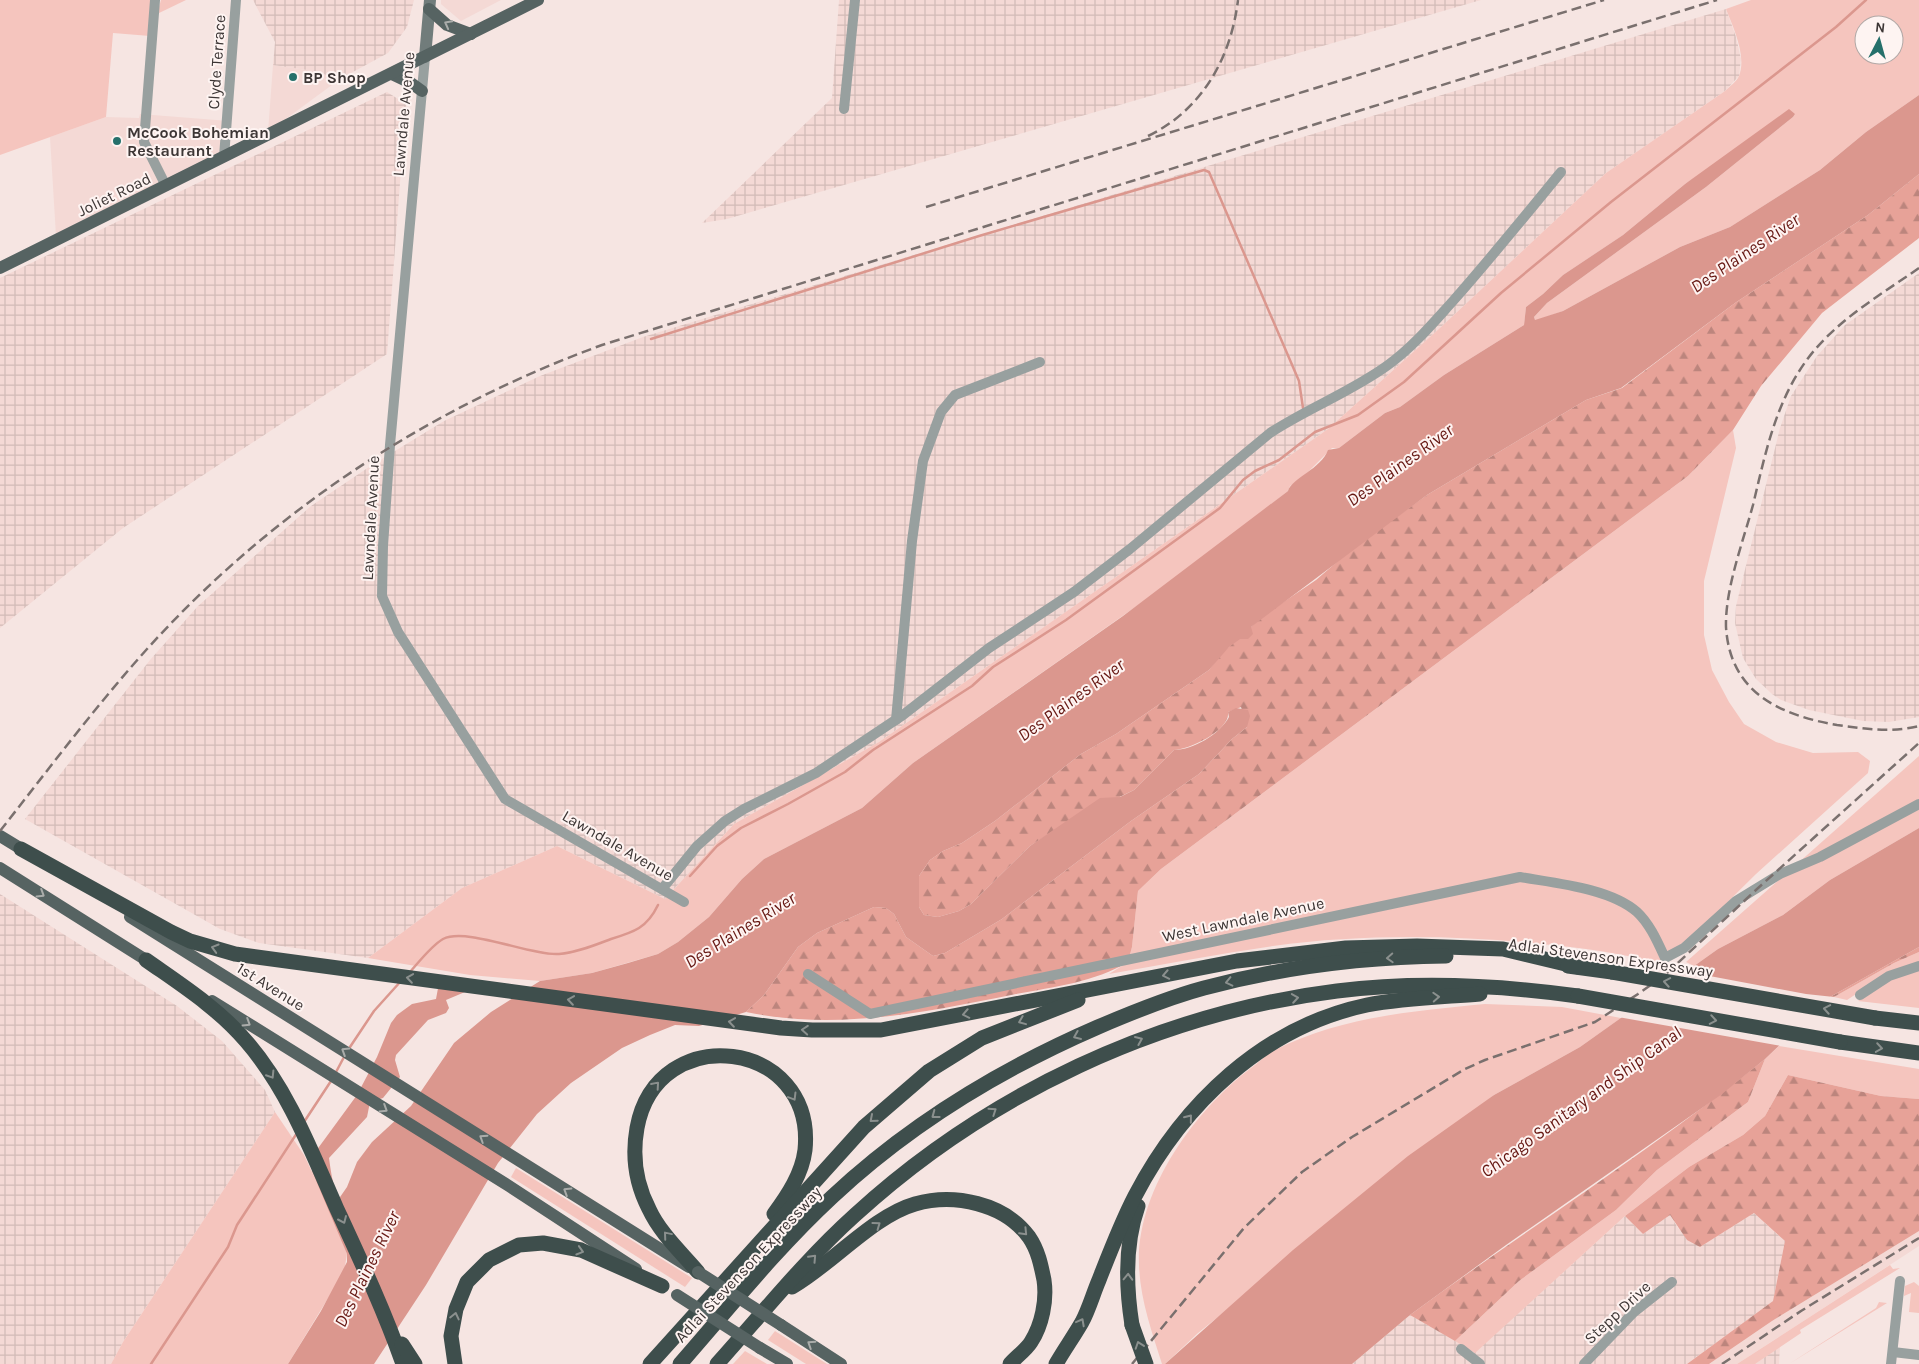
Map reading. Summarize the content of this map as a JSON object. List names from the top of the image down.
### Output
{
  "streets": {
    "highway": ["Adlai Stevenson Expressway"],
    "main road": ["Joliet Road", "1st Avenue"],
    "street": [
      "Clyde Terrace",
      "Lawndale Avenue",
      "West Lawndale Avenue",
      "Stepp Drive"
    ]
  },
  "crossings": [
    ["Clyde Terrace", "Joliet Road"],
    ["Lawndale Avenue", "Joliet Road"]
  ],
  "water": ["Des Plaines River", "Chicago Sanitary and Ship Canal"],
  "places": ["BP Shop", "McCook Bohemian Restaurant"],
  "north": "top"
}
